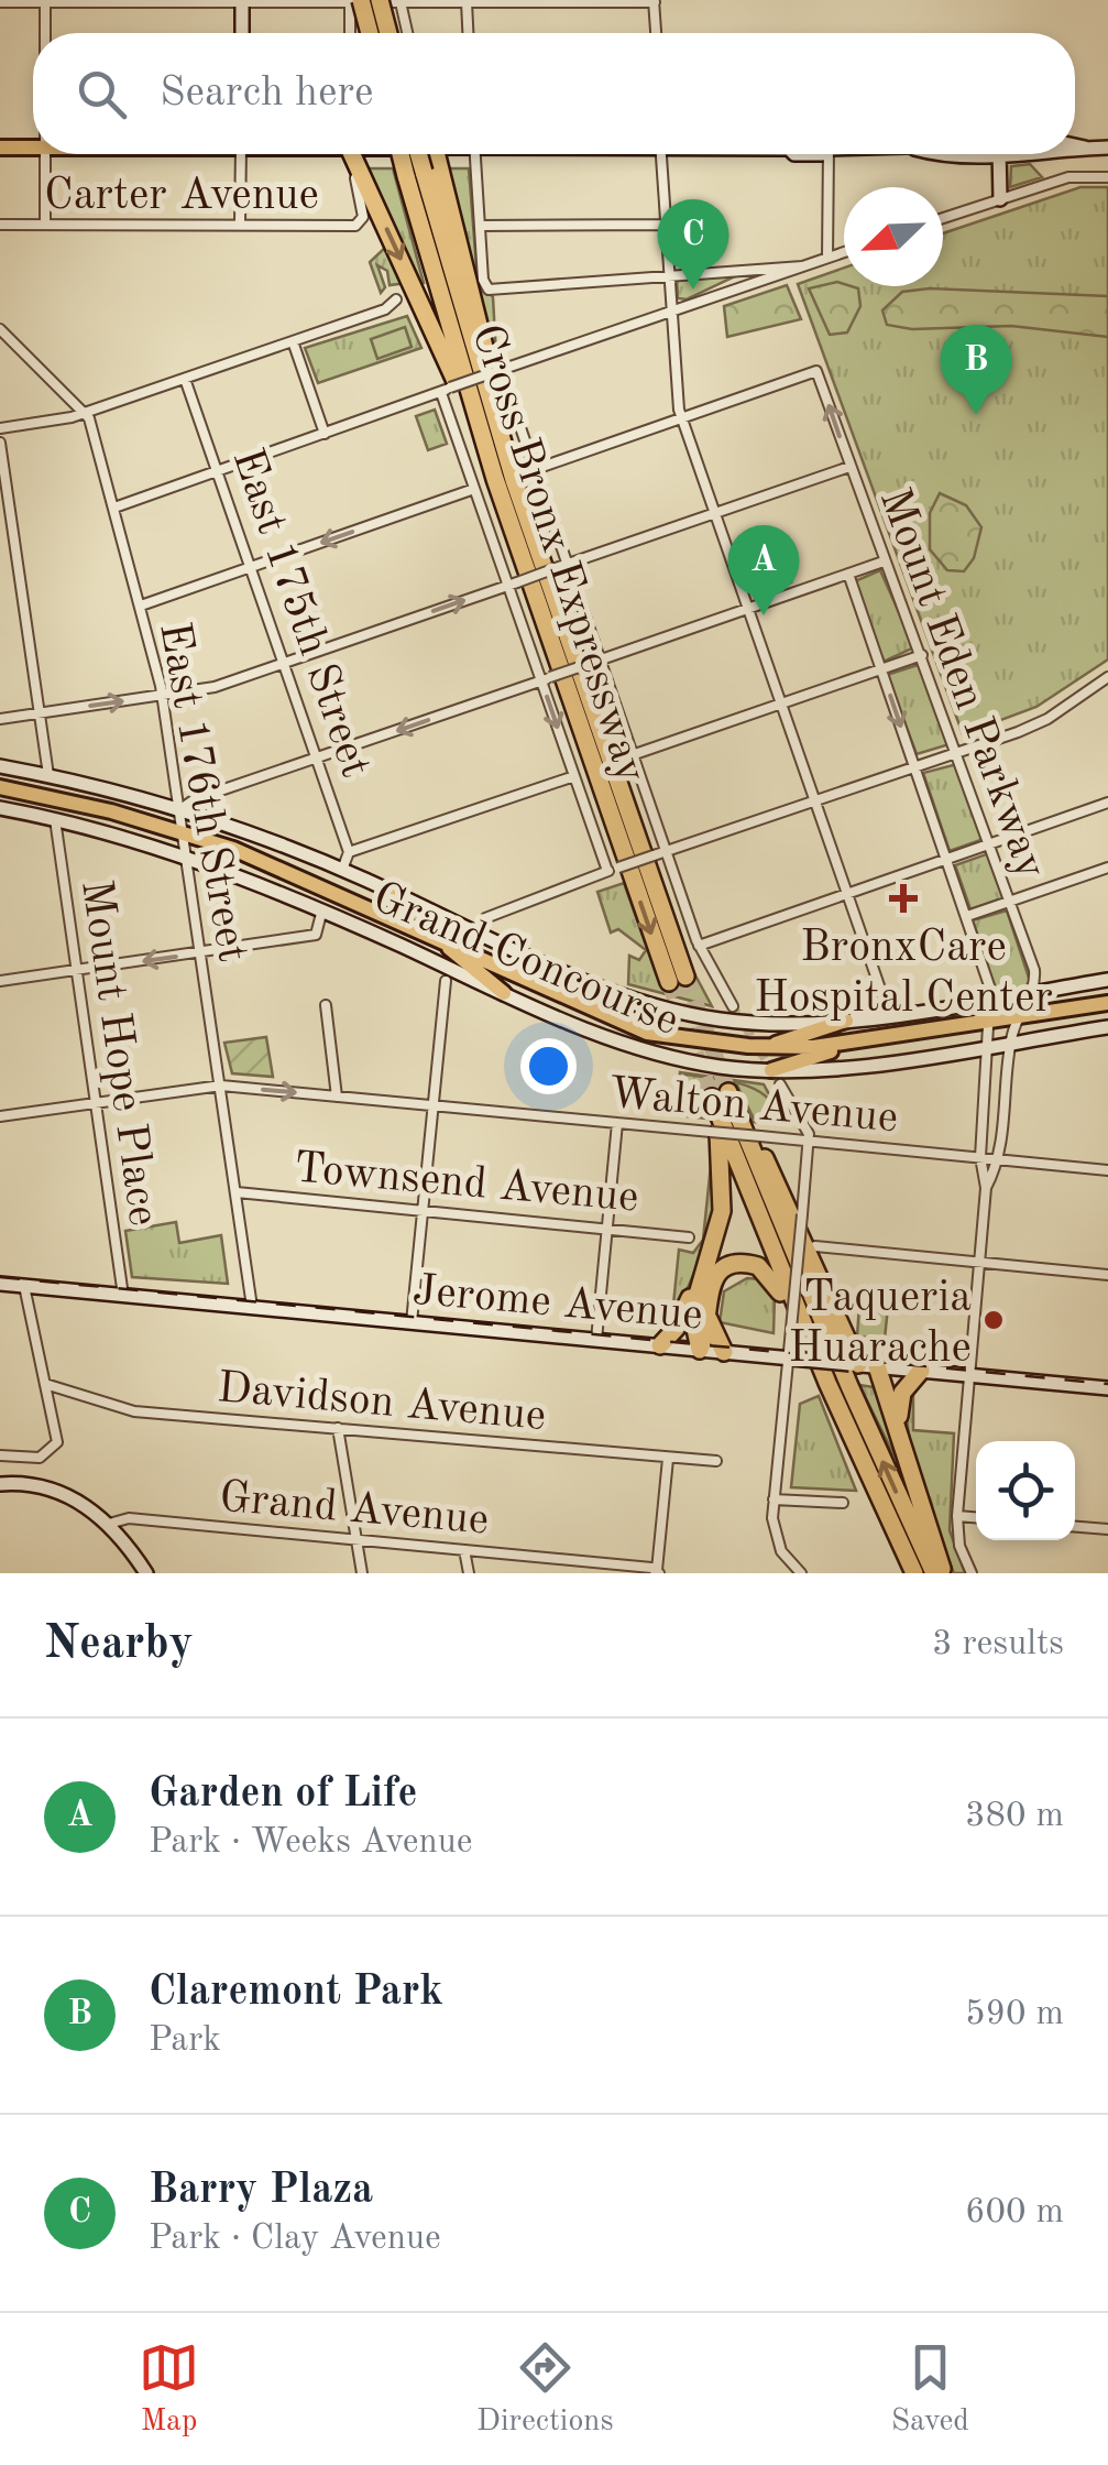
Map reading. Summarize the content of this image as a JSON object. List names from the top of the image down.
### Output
{
  "streets": {
    "highway": ["Cross Bronx Expressway"],
    "main road": ["Grand Concourse"],
    "street": [
      "Carter Avenue",
      "East 175th Street",
      "Mount Eden Parkway",
      "East 176th Street",
      "Mount Hope Place",
      "Walton Avenue",
      "Townsend Avenue",
      "Jerome Avenue",
      "Davidson Avenue",
      "Grand Avenue"
    ]
  },
  "crossings": [
    ["Mount Eden Parkway", "Grand Concourse"],
    ["Mount Eden Parkway", "Walton Avenue"],
    ["East 176th Street", "Grand Concourse"],
    ["East 176th Street", "Walton Avenue"],
    ["East 176th Street", "Townsend Avenue"],
    ["East 176th Street", "Jerome Avenue"],
    ["Grand Concourse", "Mount Hope Place"],
    ["Mount Hope Place", "Walton Avenue"],
    ["Mount Hope Place", "Jerome Avenue"]
  ],
  "places": {
    "health": ["BronxCare Hospital Center"],
    "other": ["Taqueria Huarache"]
  },
  "north": "bottom left",
  "page": {
    "search": "Search here",
    "pins": ["C", "B", "A"],
    "heading": ["Nearby", "3 results"],
    "list": [
      {
        "mark": "A",
        "name": "Garden of Life",
        "note": "Park · Weeks Avenue",
        "value": "380 m"
      },
      {
        "mark": "B",
        "name": "Claremont Park",
        "note": "Park",
        "value": "590 m"
      },
      {
        "mark": "C",
        "name": "Barry Plaza",
        "note": "Park · Clay Avenue",
        "value": "600 m"
      }
    ],
    "nav": ["Map", "Directions", "Saved"]
  }
}
